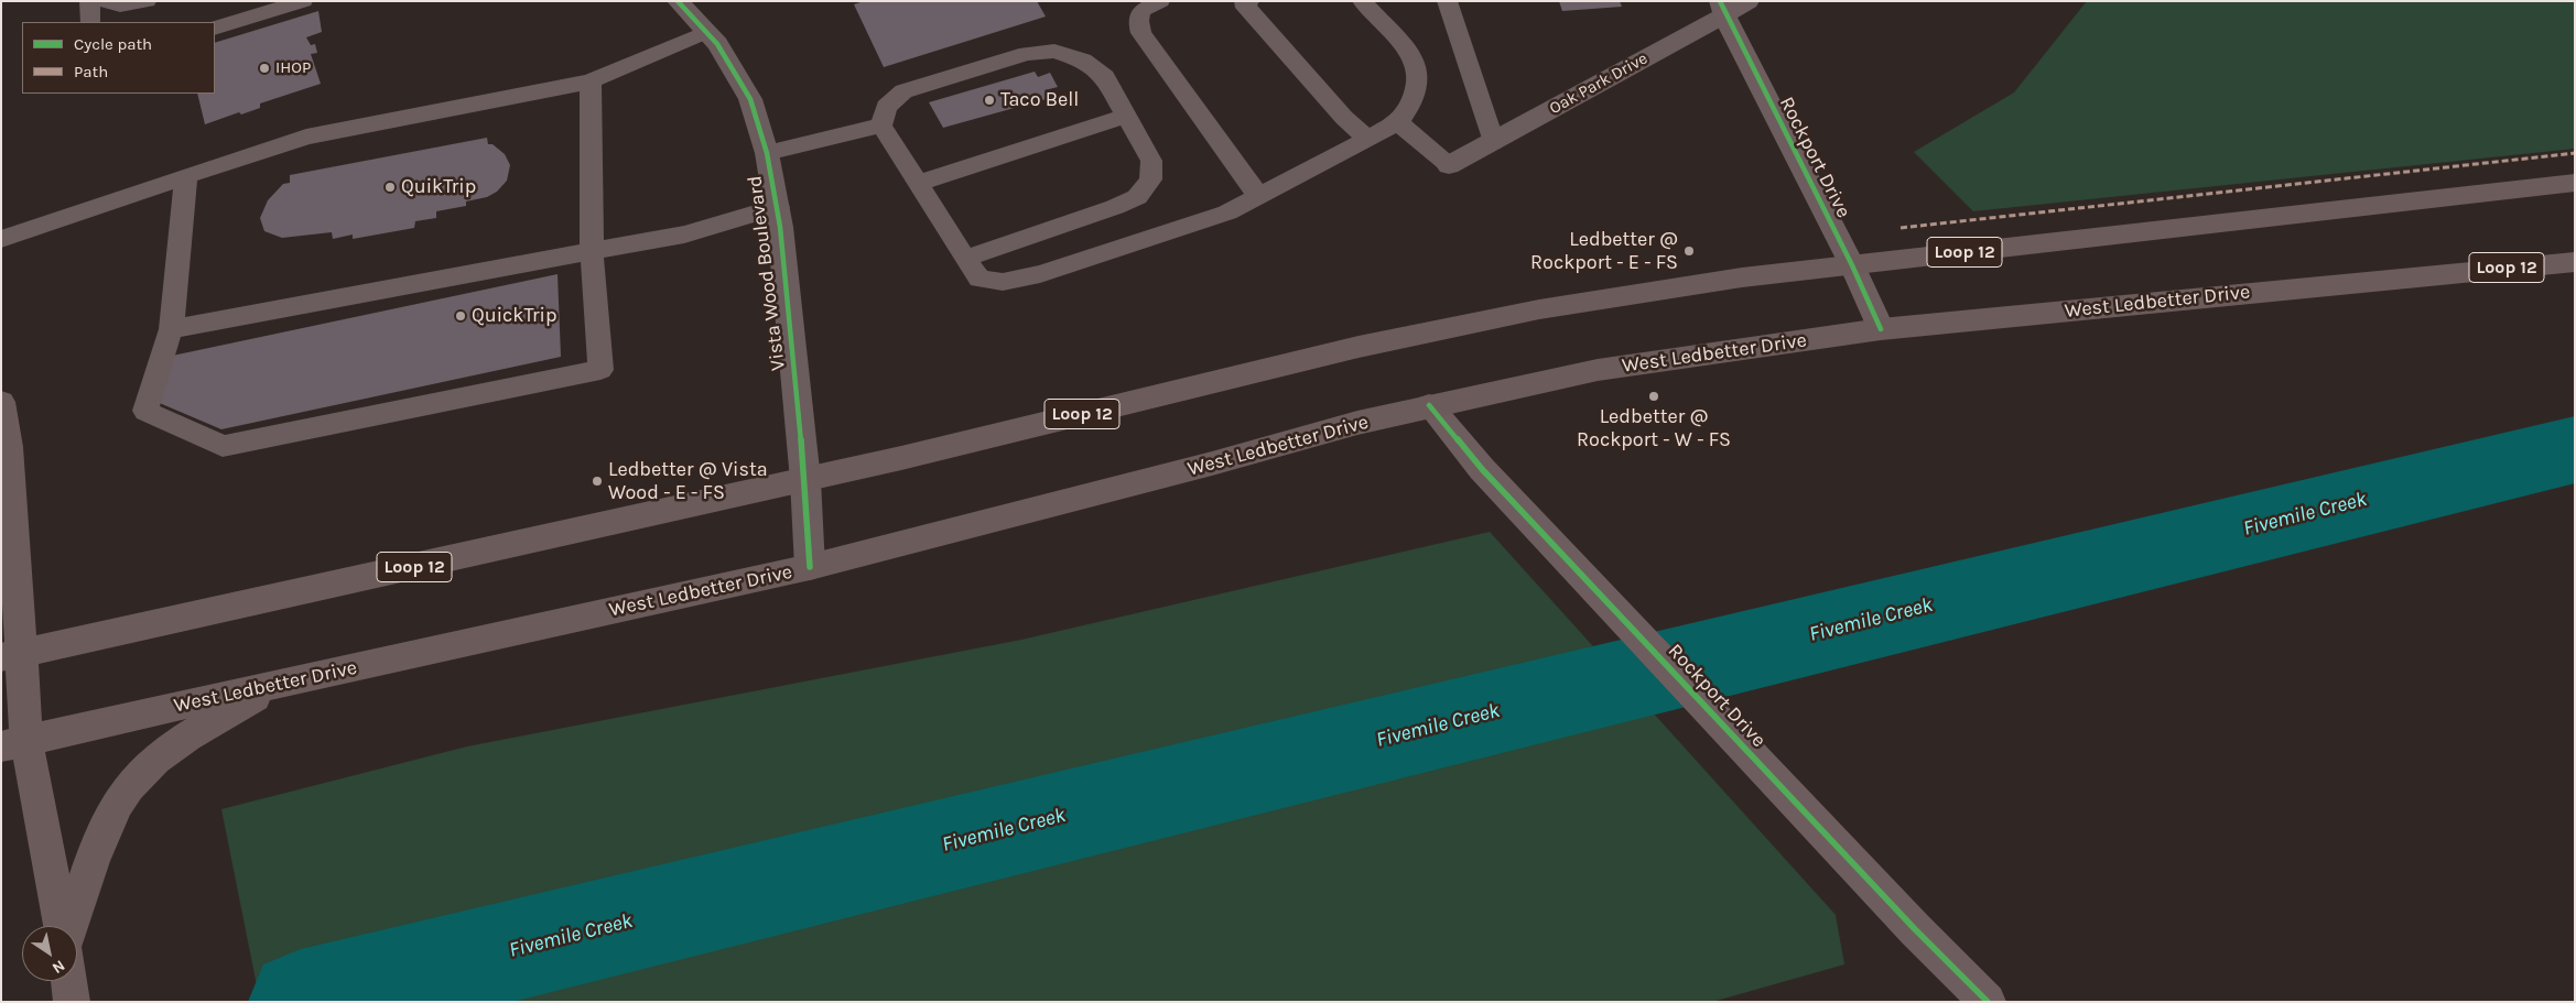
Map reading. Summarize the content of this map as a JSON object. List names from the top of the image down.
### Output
{
  "streets": {
    "main road": ["Loop 12", "West Ledbetter Drive"],
    "street": ["Oak Park Drive", "Rockport Drive", "Vista Wood Boulevard"]
  },
  "crossings": [
    ["Oak Park Drive", "Rockport Drive"],
    ["Rockport Drive", "Loop 12"],
    ["Rockport Drive", "West Ledbetter Drive"],
    ["Loop 12", "Vista Wood Boulevard"],
    ["Vista Wood Boulevard", "West Ledbetter Drive"]
  ],
  "water": ["Fivemile Creek"],
  "places": [
    "IHOP",
    "Taco Bell",
    "QuikTrip",
    "Ledbetter @ Rockport - E - FS",
    "QuickTrip",
    "Ledbetter @ Rockport - W - FS",
    "Ledbetter @ Vista Wood - E - FS"
  ],
  "legend": ["Cycle path", "Path"],
  "north": "bottom right"
}
